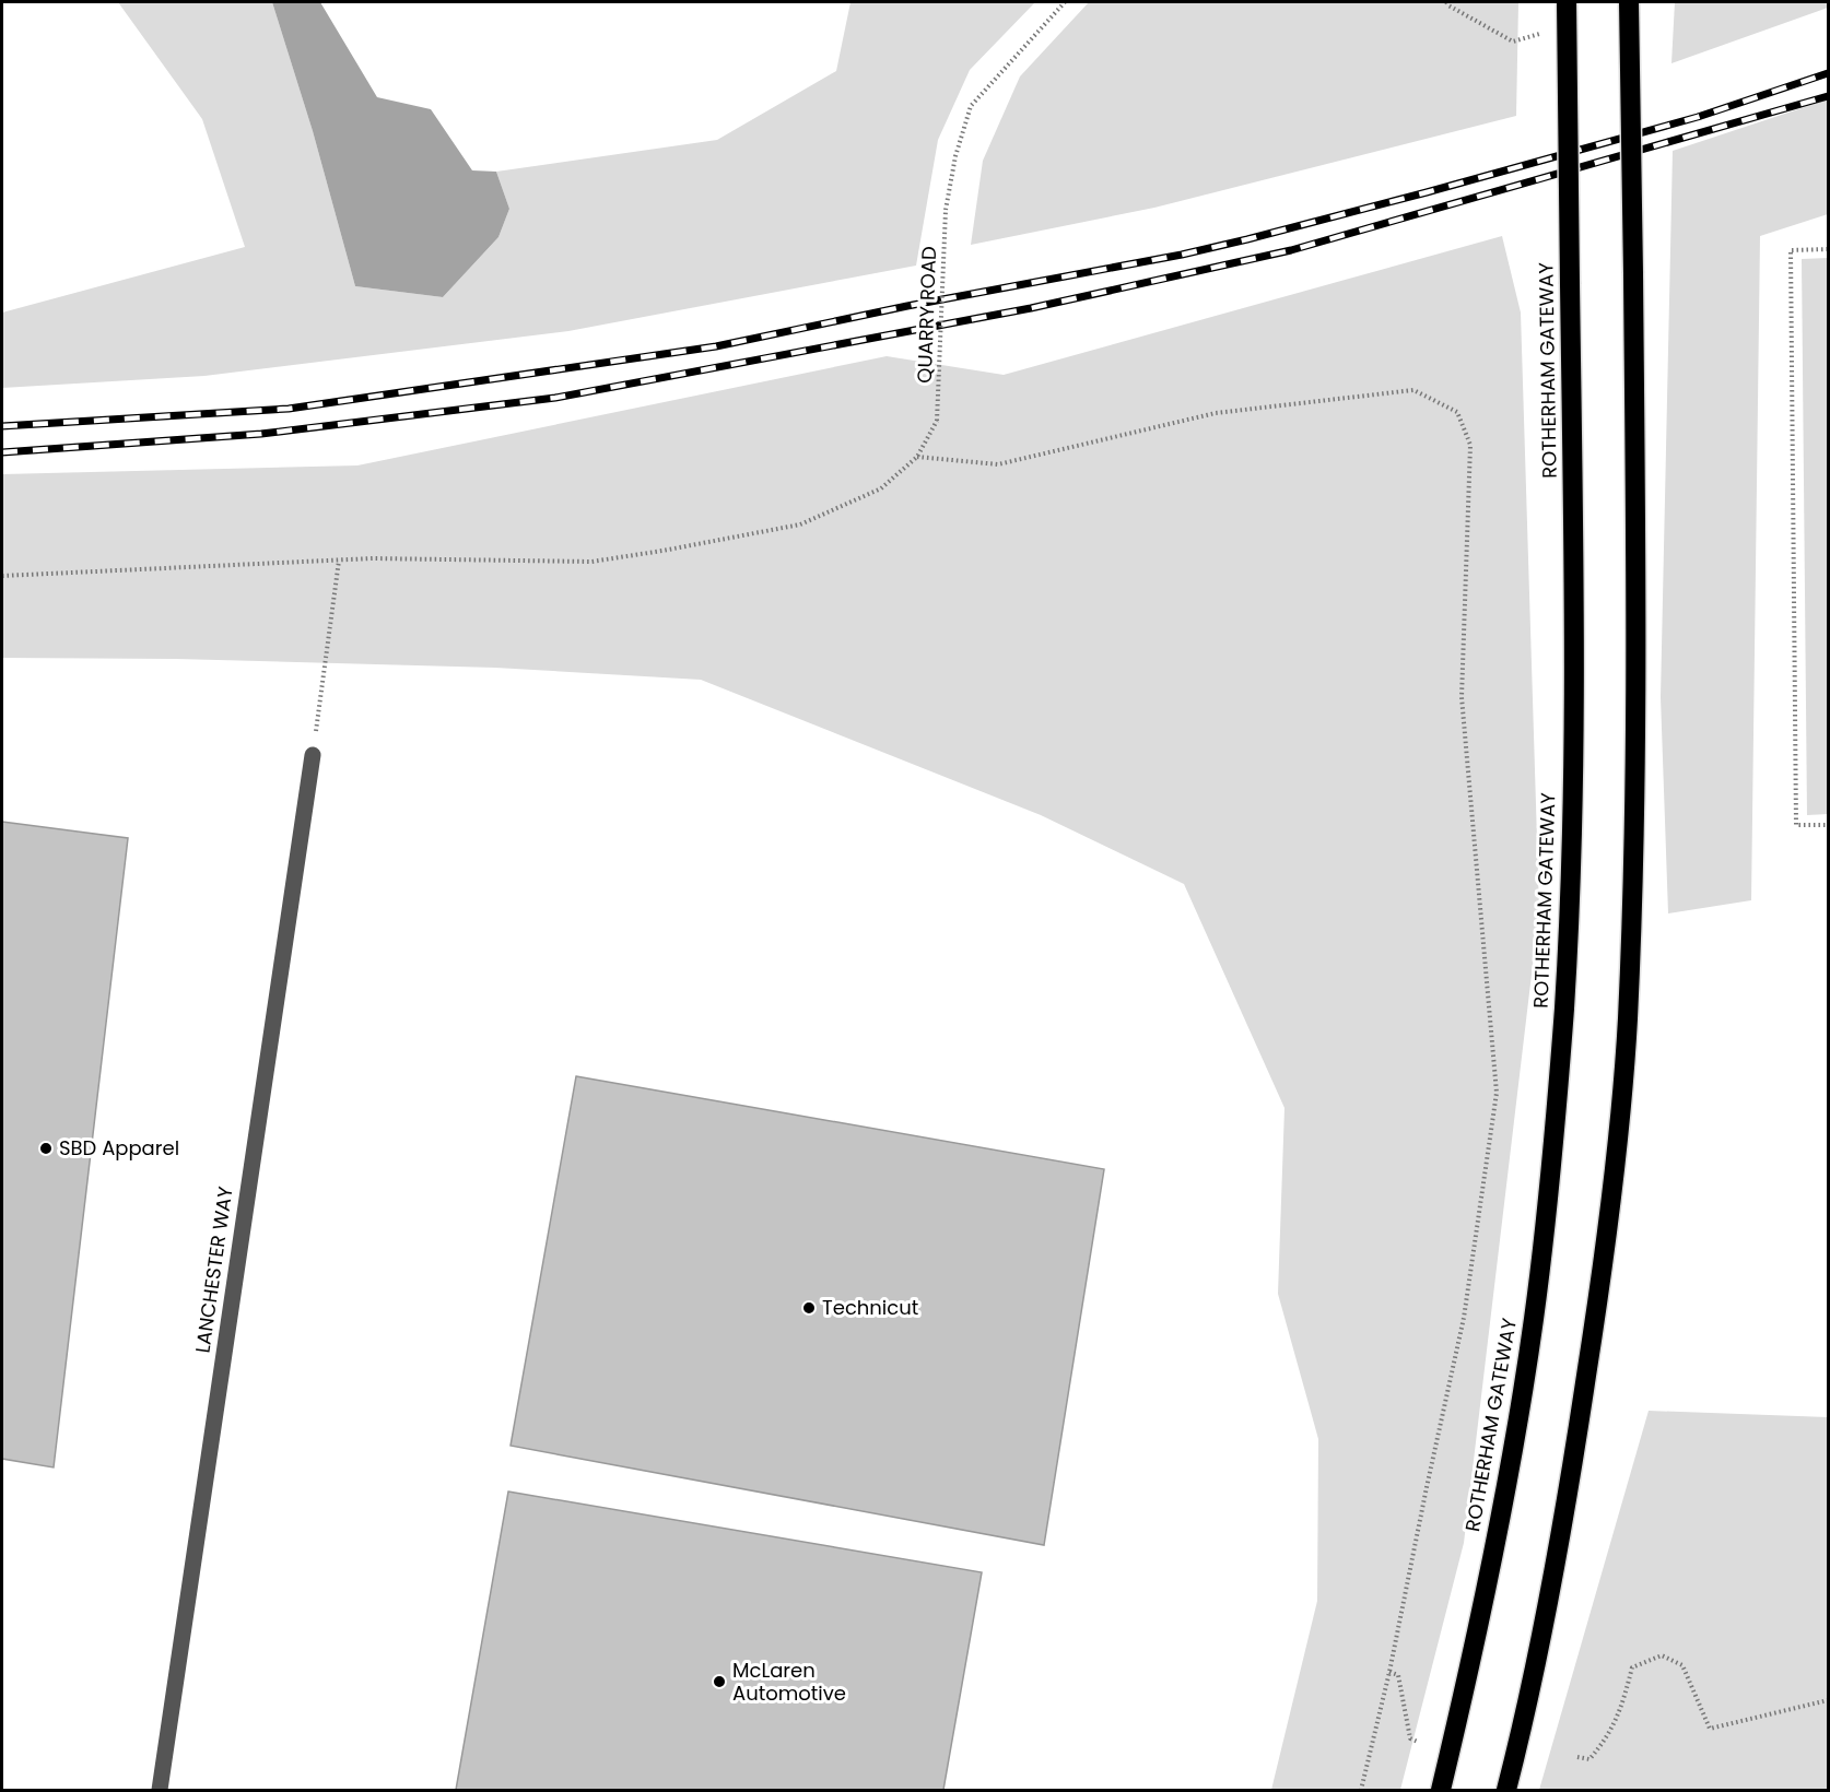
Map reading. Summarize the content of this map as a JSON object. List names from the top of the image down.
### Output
{
  "streets": {
    "highway": ["ROTHERHAM GATEWAY"],
    "street": ["LANCHESTER WAY"],
    "path": ["QUARRY ROAD"]
  },
  "places": ["SBD Apparel", "Technicut", "McLaren Automotive"]
}
